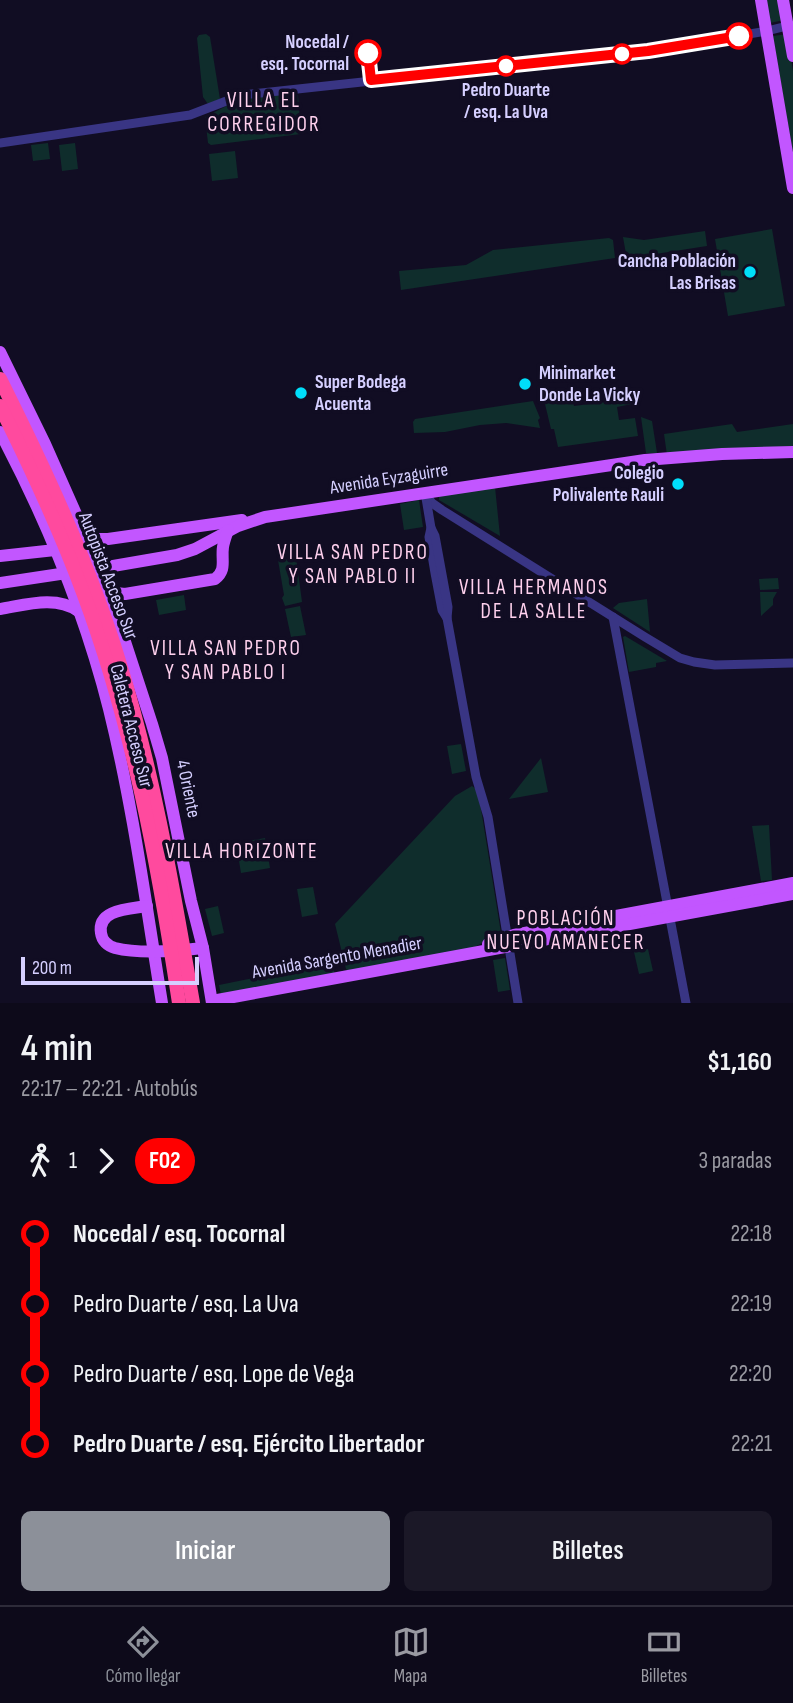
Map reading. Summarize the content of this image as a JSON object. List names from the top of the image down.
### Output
{
  "streets": {
    "highway": ["Autopista Acceso Sur"],
    "main road": [
      "Avenida Eyzaguirre",
      "Caletera Acceso Sur",
      "4 Oriente",
      "Avenida Sargento Menadier"
    ]
  },
  "crossings": [
    ["4 Oriente", "Avenida Sargento Menadier"]
  ],
  "districts": [
    "VILLA EL CORREGIDOR",
    "VILLA SAN PEDRO Y SAN PABLO II",
    "VILLA HERMANOS DE LA SALLE",
    "VILLA SAN PEDRO Y SAN PABLO I",
    "VILLA HORIZONTE",
    "POBLACIÓN NUEVO AMANECER"
  ],
  "places": [
    "Nocedal / esq. Tocornal",
    "Pedro Duarte / esq. La Uva",
    "Cancha Población Las Brisas",
    "Minimarket Donde La Vicky",
    "Super Bodega Acuenta",
    "Colegio Polivalente Rauli"
  ],
  "lines": ["bus line F02"],
  "scale_bar": "200 m",
  "page": {
    "scale": "200 m",
    "heading": ["4 min", "22:17 – 22:21 · Autobús", "$1,160"],
    "legs": ["1", "F02", "3 paradas"],
    "list": [
      {
        "name": "Nocedal / esq. Tocornal",
        "value": "22:18"
      },
      {
        "name": "Pedro Duarte / esq. La Uva",
        "value": "22:19"
      },
      {
        "name": "Pedro Duarte / esq. Lope de Vega",
        "value": "22:20"
      },
      {
        "name": "Pedro Duarte / esq. Ejército Libertador",
        "value": "22:21"
      }
    ],
    "buttons": ["Iniciar", "Billetes"],
    "tabs": ["Cómo llegar", "Mapa", "Billetes"]
  }
}
